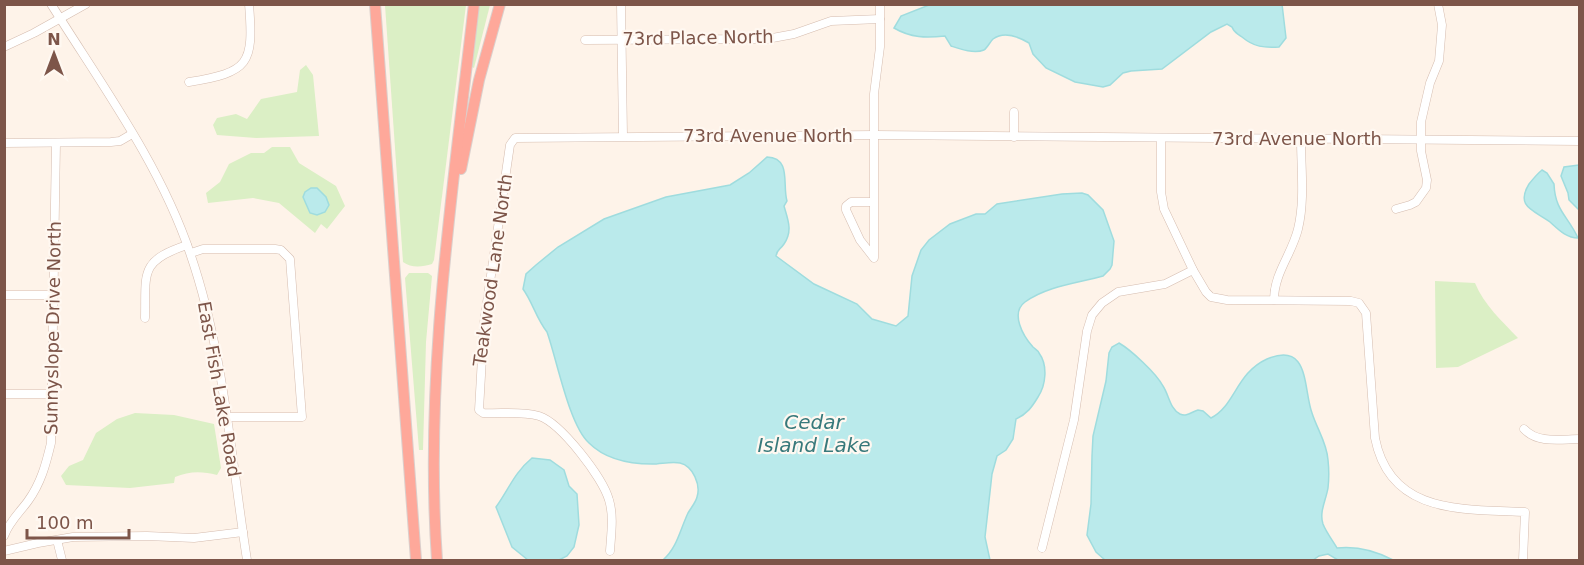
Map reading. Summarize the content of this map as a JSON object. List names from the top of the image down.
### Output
{
  "streets": {
    "street": [
      "73rd Place North",
      "73rd Avenue North",
      "Teakwood Lane North",
      "Sunnyslope Drive North",
      "East Fish Lake Road"
    ]
  },
  "crossings": [
    ["73rd Avenue North", "Teakwood Lane North"]
  ],
  "water": ["Cedar Island Lake"],
  "scale_bar": "100 m",
  "north": "top"
}
